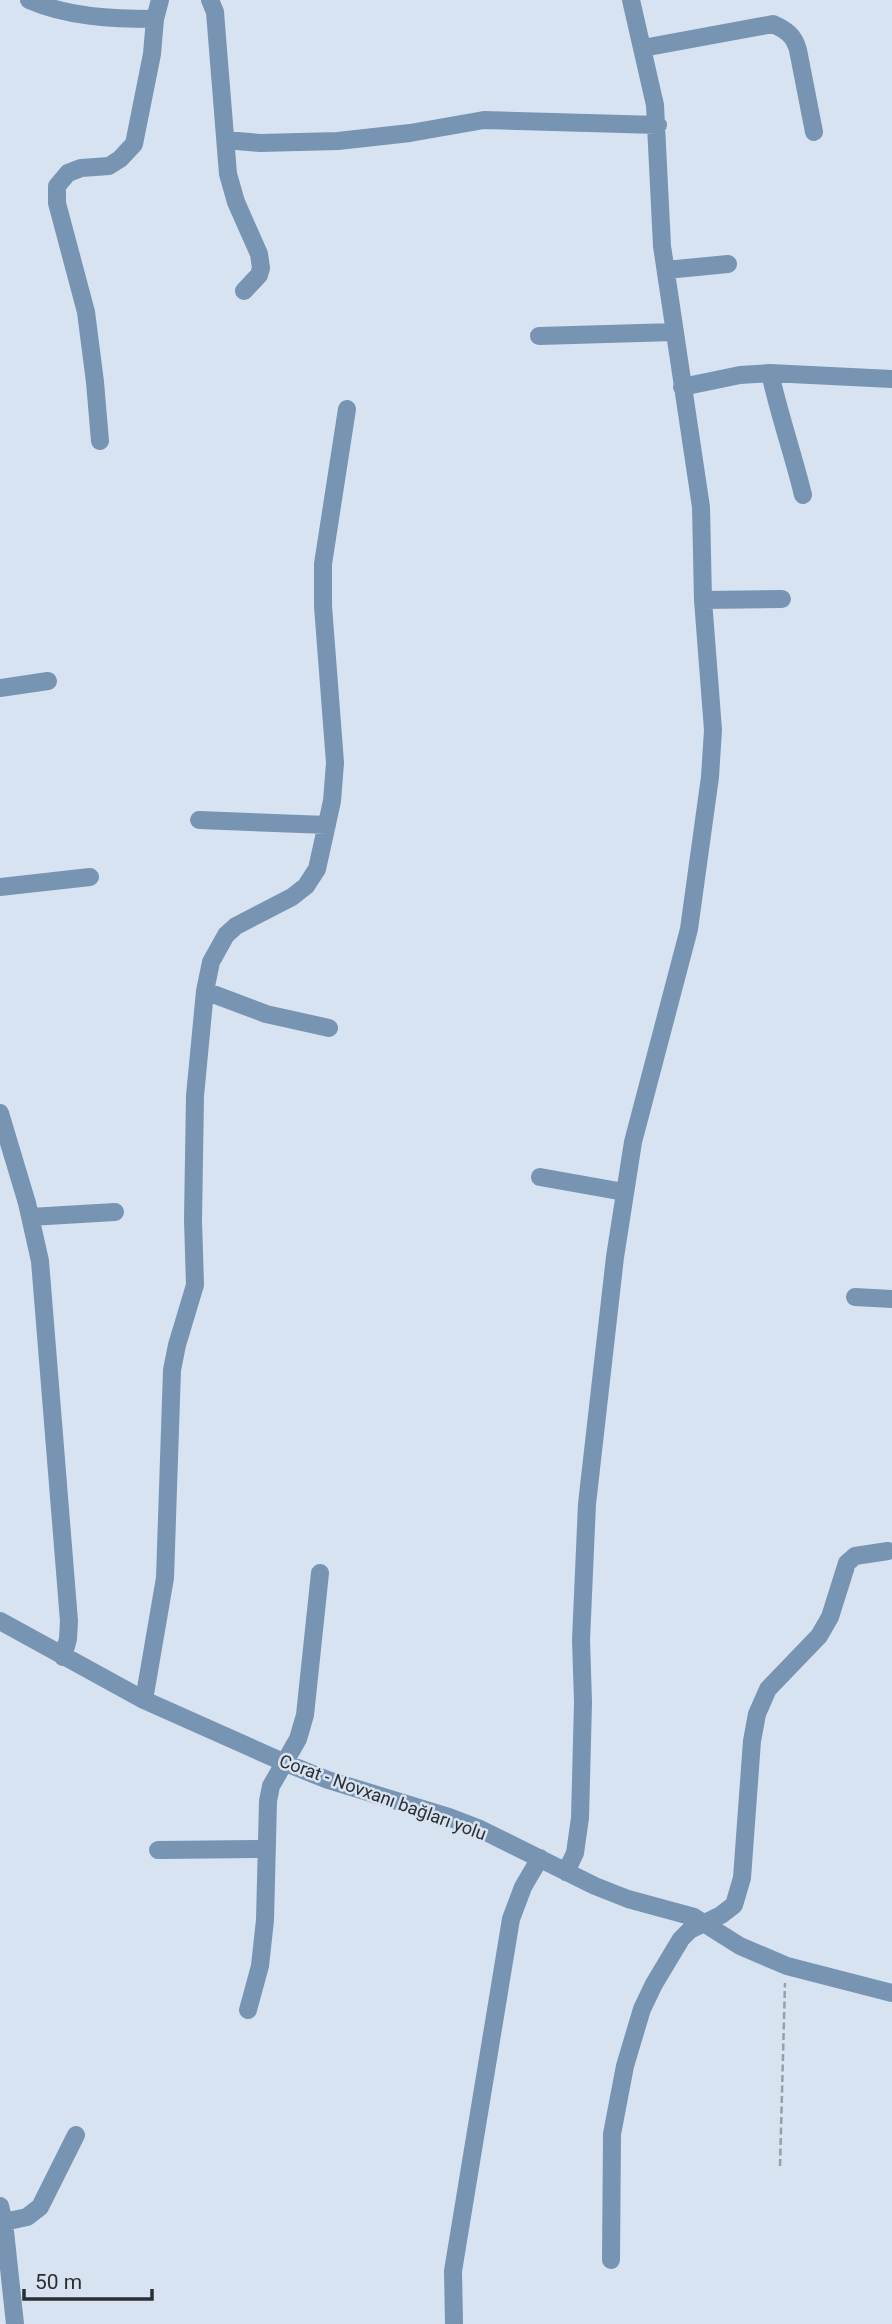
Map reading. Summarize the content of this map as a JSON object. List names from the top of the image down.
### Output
{
  "streets": {
    "street": ["Corat - Novxanı bağları yolu"]
  },
  "scale_bar": "50 m"
}
